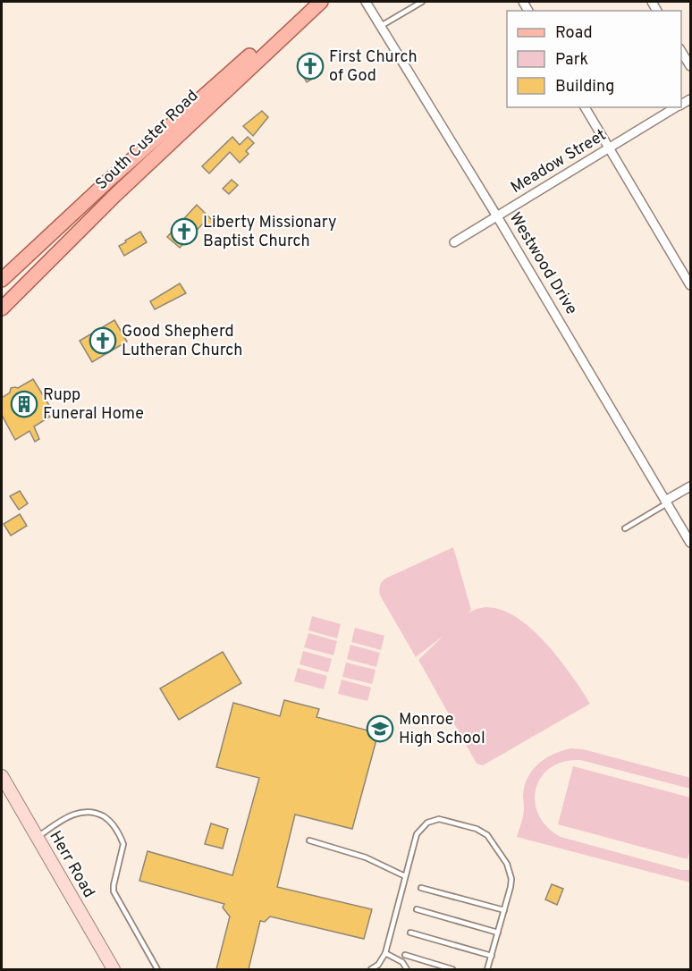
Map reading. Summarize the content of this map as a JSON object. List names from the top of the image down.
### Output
{
  "streets": {
    "main road": ["South Custer Road"],
    "street": ["Meadow Street", "Westwood Drive", "Herr Road"]
  },
  "crossings": [
    ["Meadow Street", "Westwood Drive"]
  ],
  "places": {
    "church": ["First Church of God", "Liberty Missionary Baptist Church", "Good Shepherd Lutheran Church"],
    "building": ["Rupp Funeral Home"],
    "school or university": ["Monroe High School"]
  },
  "legend": ["Road", "Park", "Building"]
}
